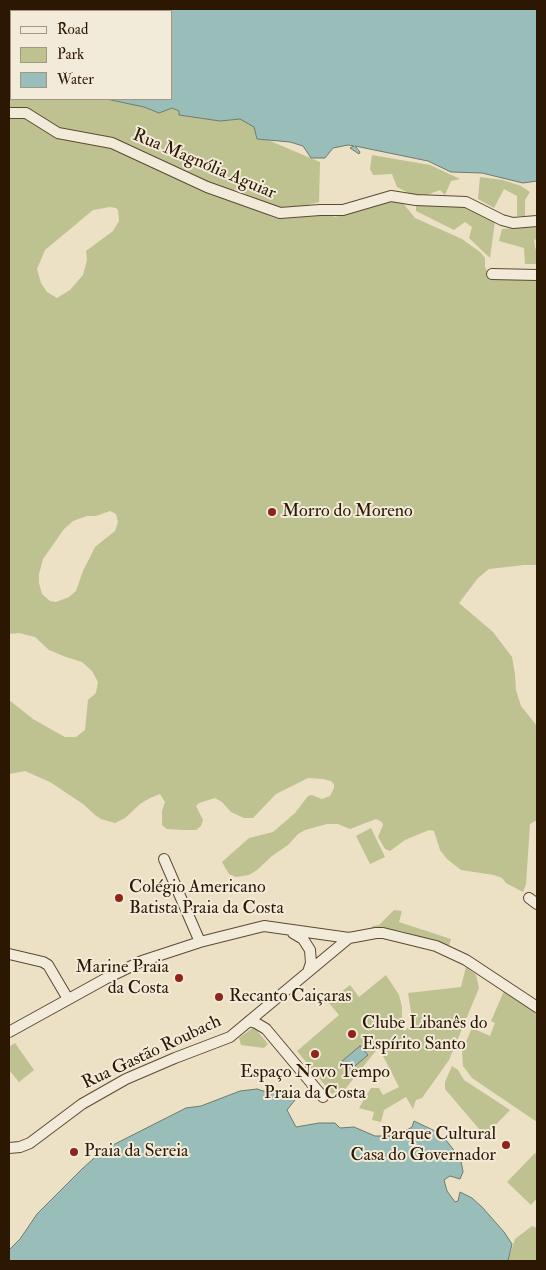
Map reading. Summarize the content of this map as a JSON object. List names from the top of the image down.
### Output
{
  "streets": {
    "street": ["Rua Magnólia Aguiar", "Rua Gastão Roubach"]
  },
  "places": [
    "Morro do Moreno",
    "Colégio Americano Batista Praia da Costa",
    "Marine Praia da Costa",
    "Recanto Caiçaras",
    "Clube Libanês do Espírito Santo",
    "Espaço Novo Tempo Praia da Costa",
    "Parque Cultural Casa do Governador",
    "Praia da Sereia"
  ],
  "legend": ["Road", "Park", "Water"]
}
